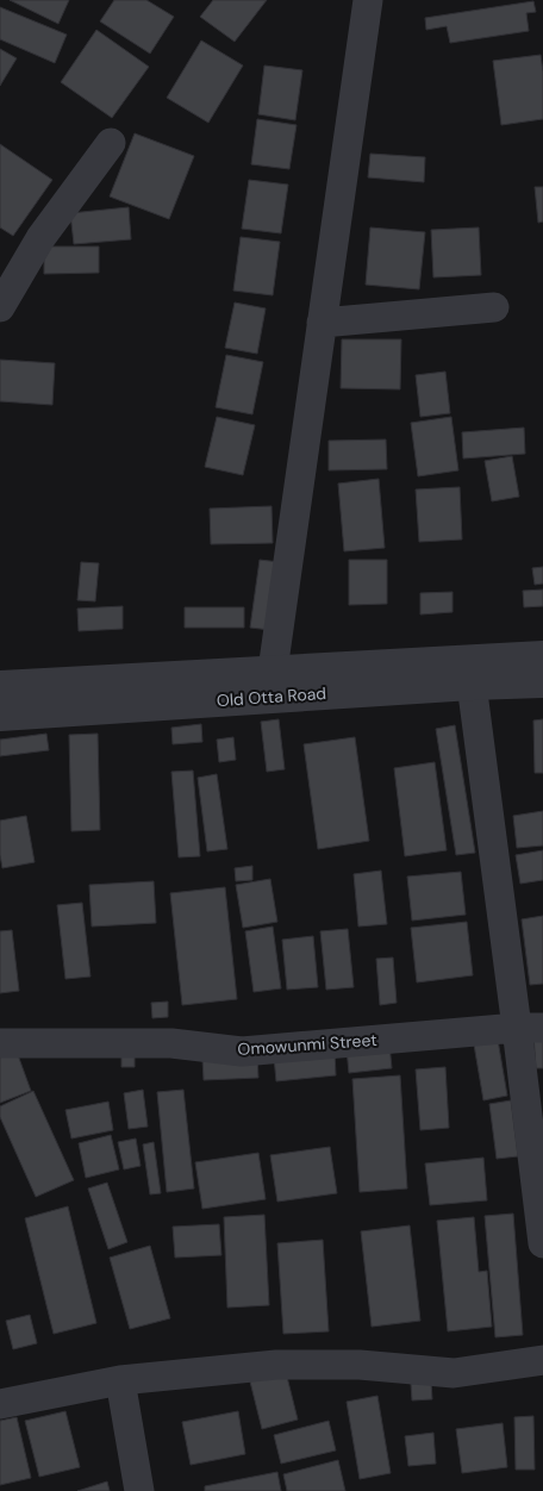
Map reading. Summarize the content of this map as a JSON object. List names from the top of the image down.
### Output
{
  "streets": {
    "street": ["Old Otta Road", "Omowunmi Street"]
  }
}
